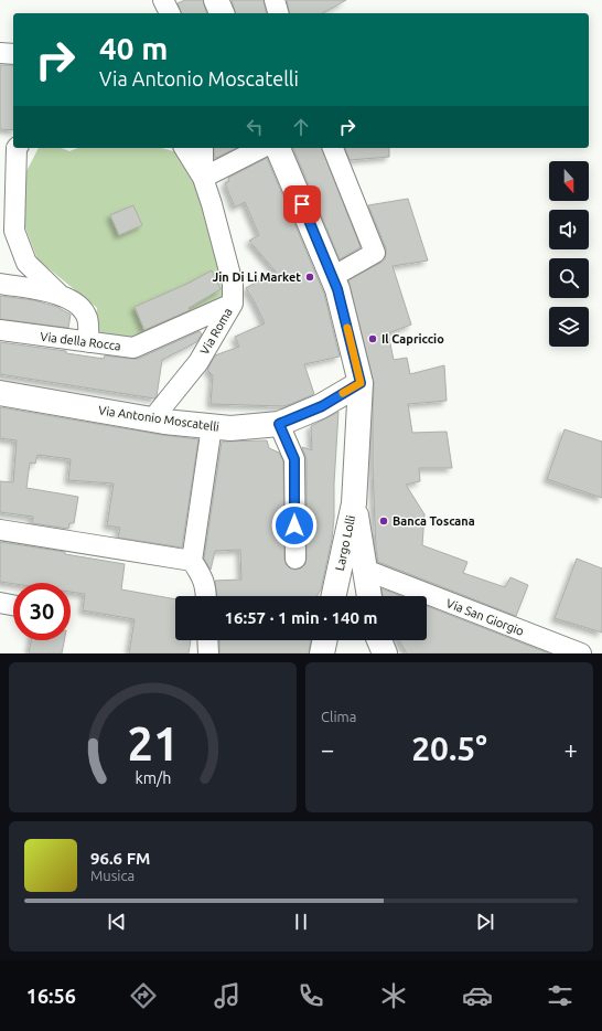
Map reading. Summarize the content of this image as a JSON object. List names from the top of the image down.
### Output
{
  "streets": {
    "main road": ["Via Antonio Moscatelli", "Largo Lolli"],
    "street": ["Via Roma", "Via della Rocca", "Via San Giorgio"]
  },
  "crossings": [
    ["Via Roma", "Via della Rocca"],
    ["Via Roma", "Via Antonio Moscatelli"],
    ["Largo Lolli", "Via San Giorgio"]
  ],
  "places": ["Jin Di Li Market", "Il Capriccio", "Banca Toscana"],
  "north": "bottom",
  "page": {
    "turn": ["40 m", "Via Antonio Moscatelli"],
    "limit": "30",
    "trip": "16:57 · 1 min · 140 m",
    "tile": "Clima",
    "heat": ["−", "20.5°", "+"],
    "song": ["96.6 FM", "Musica"],
    "tabs": "16:56",
    "gauge": ["21", "km/h"]
  }
}
